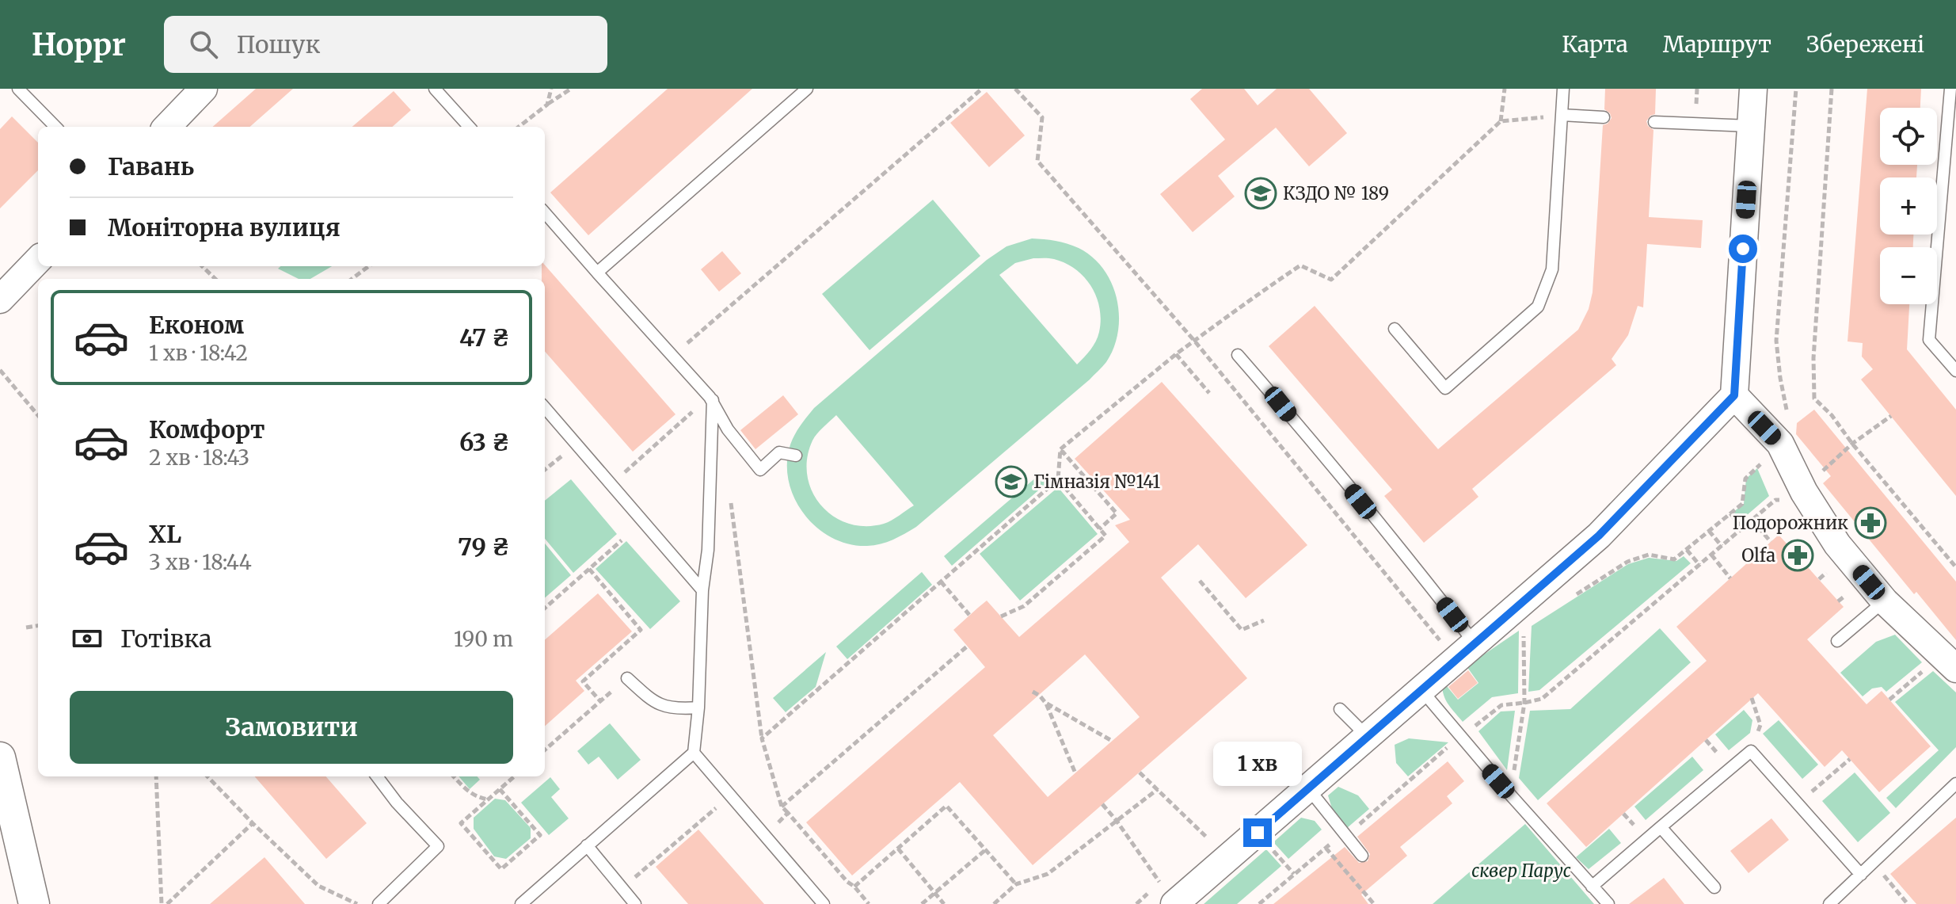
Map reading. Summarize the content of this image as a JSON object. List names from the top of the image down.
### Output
{
  "parks": ["сквер Парус"],
  "places": {
    "school or university": ["КЗДО № 189", "Гімназія №141"],
    "pharmacy": ["Подорожник", "Olfa"]
  },
  "page": {
    "header": "Hoppr",
    "search": "Пошук",
    "nav": ["Карта", "Маршрут", "Збережені"],
    "map_buttons": ["+", "−"],
    "banner": ["Гавань", "Моніторна вулиця"],
    "list": [
      {
        "name": "Економ",
        "note": "1 хв · 18:42",
        "value": "47 ₴"
      },
      {
        "name": "Комфорт",
        "note": "2 хв · 18:43",
        "value": "63 ₴"
      },
      {
        "name": "XL",
        "note": "3 хв · 18:44",
        "value": "79 ₴"
      }
    ],
    "pay": ["Готівка", "190 m"],
    "buttons": "Замовити",
    "bubble": "1 хв"
  }
}
